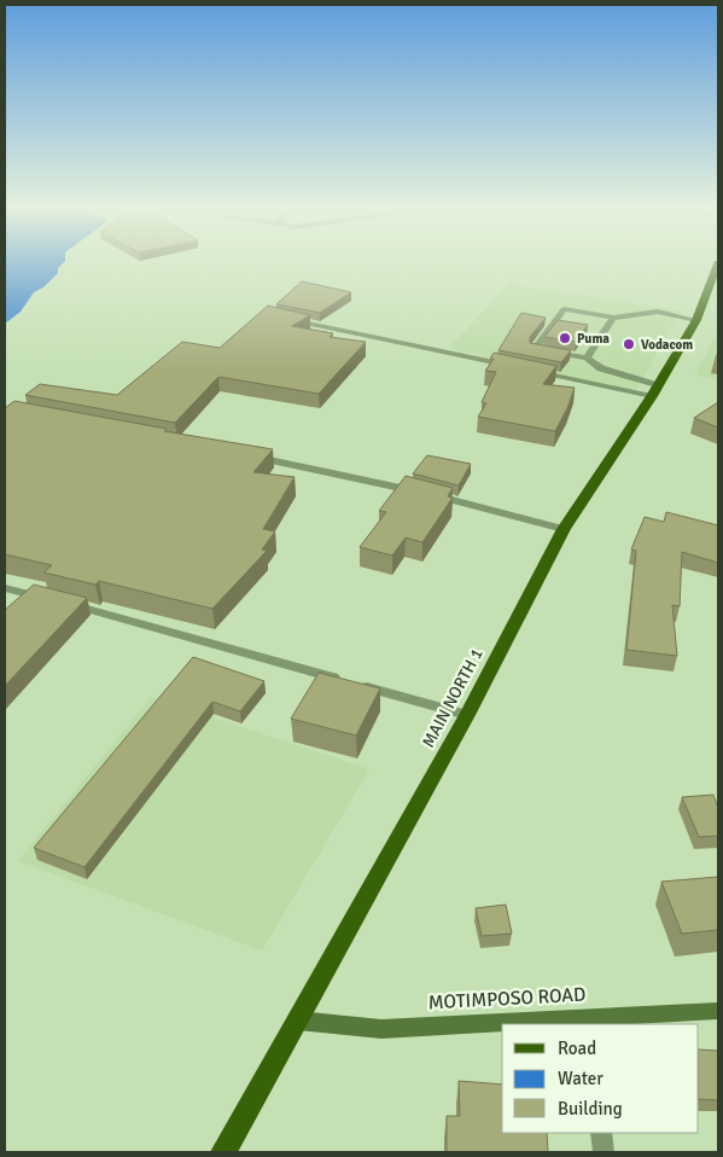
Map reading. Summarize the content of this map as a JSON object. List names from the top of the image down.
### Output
{
  "streets": {
    "main road": ["MAIN NORTH 1"],
    "street": ["MOTIMPOSO ROAD"]
  },
  "crossings": [
    ["MAIN NORTH 1", "MOTIMPOSO ROAD"]
  ],
  "places": ["Puma", "Vodacom"],
  "legend": ["Road", "Water", "Building"]
}
